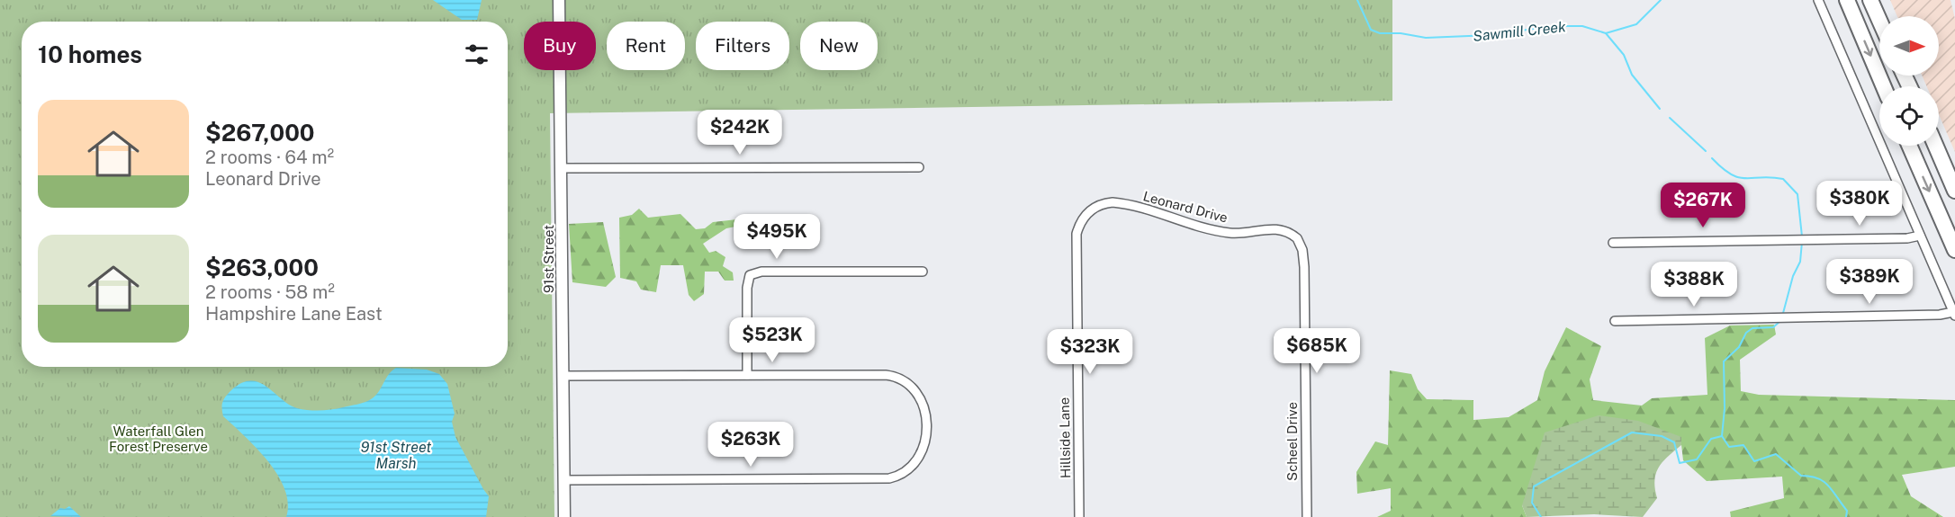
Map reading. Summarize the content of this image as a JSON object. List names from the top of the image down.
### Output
{
  "streets": {
    "main road": ["91st Street"],
    "street": ["Leonard Drive", "Hillside Lane", "Scheel Drive"]
  },
  "crossings": [
    ["Leonard Drive", "Hillside Lane"],
    ["Leonard Drive", "Scheel Drive"]
  ],
  "water": ["Sawmill Creek", "91st Street Marsh"],
  "parks": ["Waterfall Glen Forest Preserve"],
  "north": "right",
  "page": {
    "chip": [
      "Buy",
      "Rent",
      "Filters",
      "New"
    ],
    "heading": "10 homes",
    "list": [
      {
        "name": "$267,000",
        "note": "2 rooms · 64 m² · Leonard Drive"
      },
      {
        "name": "$263,000",
        "note": "2 rooms · 58 m² · Hampshire Lane East"
      }
    ],
    "price": [
      "$242K",
      "$380K",
      "$267K",
      "$495K",
      "$389K",
      "$388K",
      "$523K",
      "$685K",
      "$323K",
      "$263K"
    ]
  }
}
